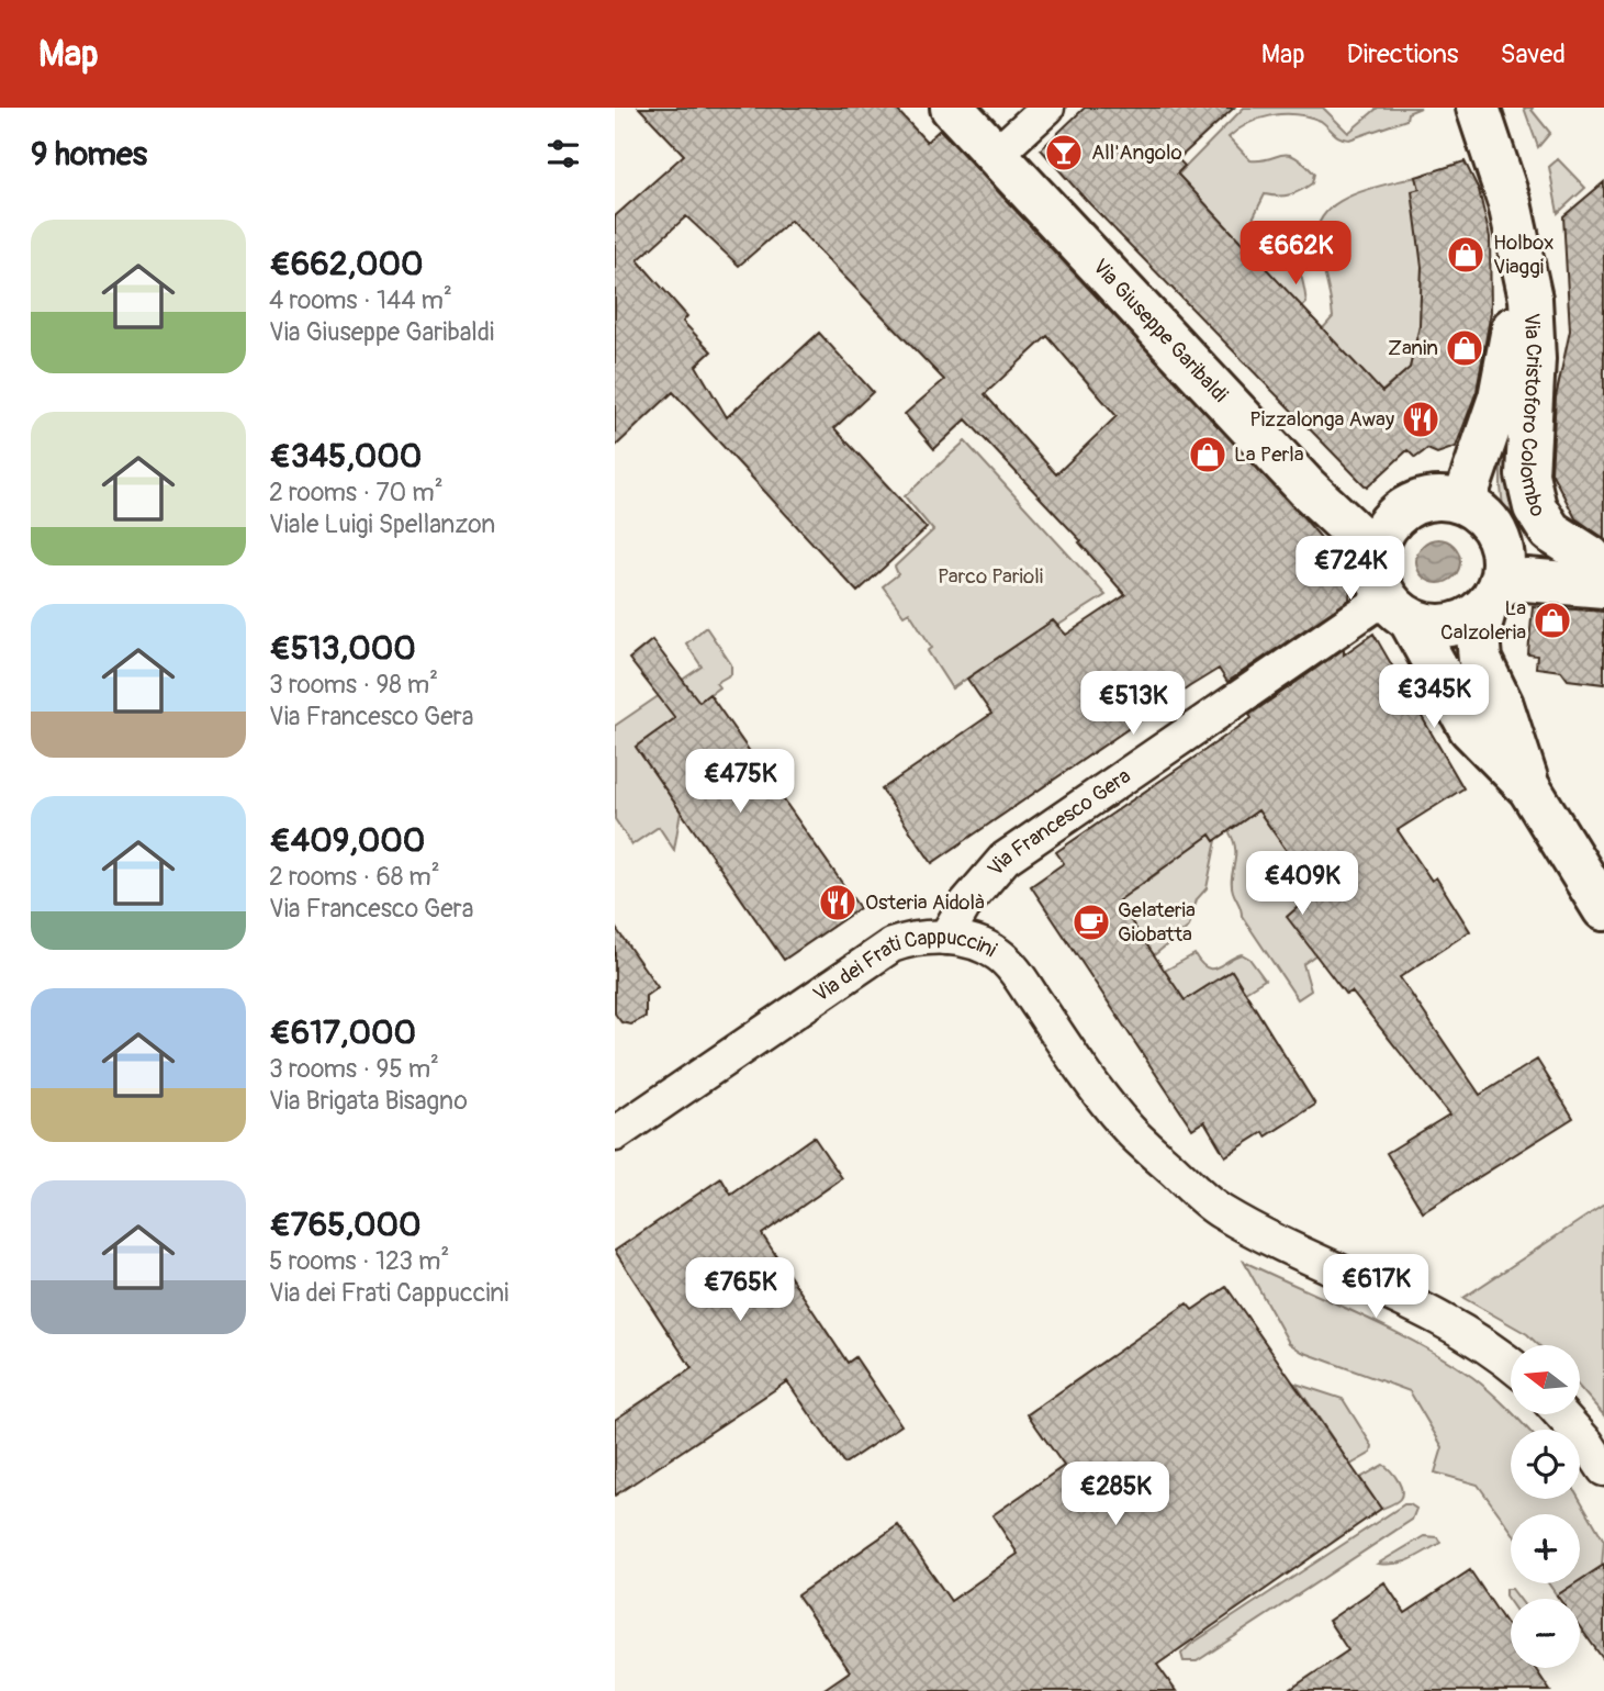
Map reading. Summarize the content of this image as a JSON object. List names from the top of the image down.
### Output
{
  "streets": {
    "street": [
      "Via Giuseppe Garibaldi",
      "Via Cristoforo Colombo",
      "Via Francesco Gera",
      "Via dei Frati Cappuccini"
    ]
  },
  "crossings": [
    ["Via Giuseppe Garibaldi", "Via Cristoforo Colombo"],
    ["Via Giuseppe Garibaldi", "Via Francesco Gera"],
    ["Via Cristoforo Colombo", "Via Francesco Gera"],
    ["Via Francesco Gera", "Via dei Frati Cappuccini"]
  ],
  "parks": ["Parco Parioli"],
  "places": {
    "bar": ["All'Angolo"],
    "shop": [
      "Holbox Viaggi",
      "Zanin",
      "La Perla",
      "La Calzoleria"
    ],
    "restaurant": ["Pizzalonga Away", "Osteria Aidolà"],
    "cafe": ["Gelateria Giobatta"]
  },
  "north": "left",
  "page": {
    "header": "Map",
    "nav": ["Map", "Directions", "Saved"],
    "heading": "9 homes",
    "list": [
      {
        "name": "€662,000",
        "note": "4 rooms · 144 m² · Via Giuseppe Garibaldi"
      },
      {
        "name": "€345,000",
        "note": "2 rooms · 70 m² · Viale Luigi Spellanzon"
      },
      {
        "name": "€513,000",
        "note": "3 rooms · 98 m² · Via Francesco Gera"
      },
      {
        "name": "€409,000",
        "note": "2 rooms · 68 m² · Via Francesco Gera"
      },
      {
        "name": "€617,000",
        "note": "3 rooms · 95 m² · Via Brigata Bisagno"
      },
      {
        "name": "€765,000",
        "note": "5 rooms · 123 m² · Via dei Frati Cappuccini"
      }
    ],
    "price": [
      "€662K",
      "€724K",
      "€345K",
      "€513K",
      "€475K",
      "€409K",
      "€617K",
      "€765K",
      "€285K"
    ],
    "map_buttons": ["+", "−"]
  }
}
